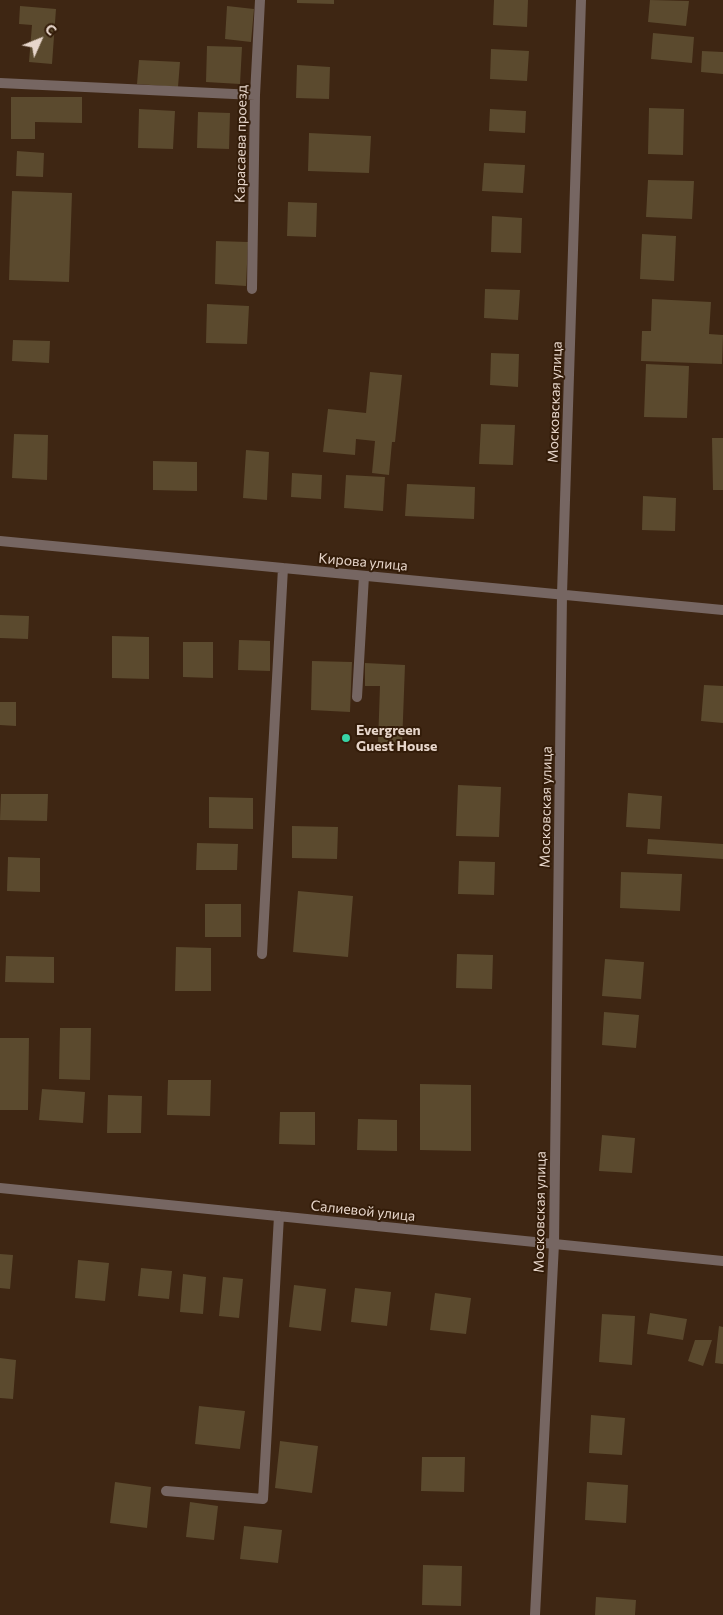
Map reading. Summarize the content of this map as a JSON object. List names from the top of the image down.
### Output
{
  "streets": {
    "street": [
      "Карасаева проезд",
      "Московская улица",
      "Кирова улица",
      "Салиевой улица"
    ]
  },
  "crossings": [
    ["Московская улица", "Кирова улица"],
    ["Московская улица", "Салиевой улица"]
  ],
  "places": ["Evergreen Guest House"],
  "north": "top right"
}
